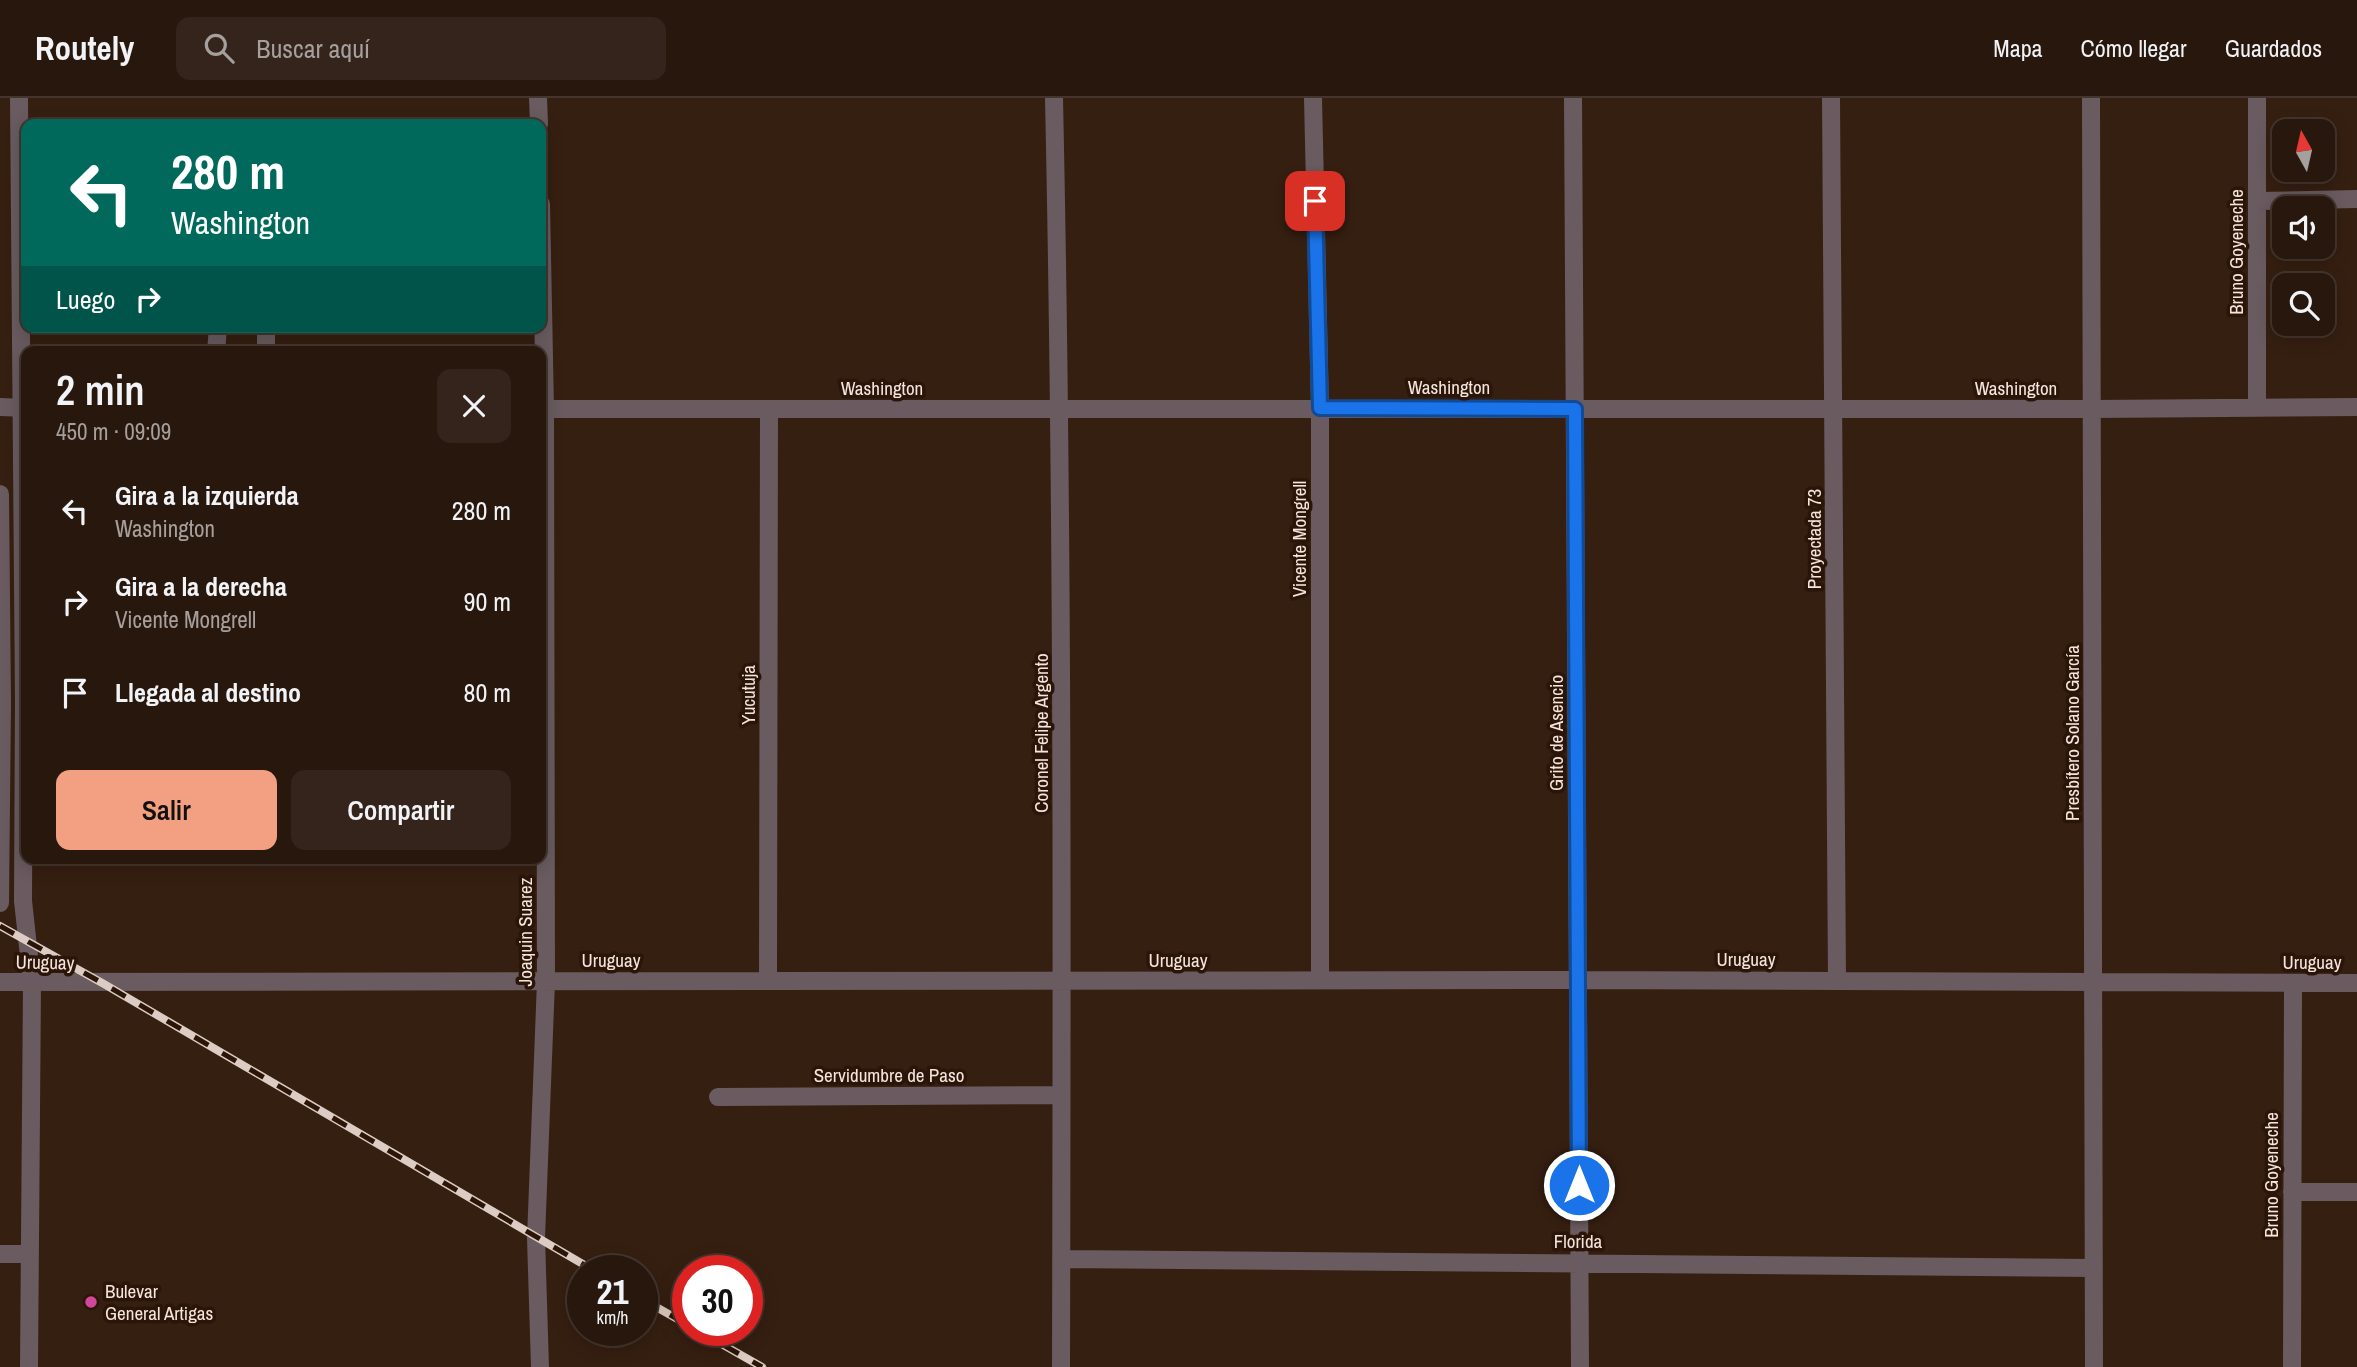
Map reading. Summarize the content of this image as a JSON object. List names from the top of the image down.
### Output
{
  "streets": {
    "street": [
      "Bruno Goyeneche",
      "Washington",
      "Vicente Mongrell",
      "Proyectada 73",
      "Yucutuja",
      "Coronel Felipe Argento",
      "Grito de Asencio",
      "Presbítero Solano García",
      "Joaquin Suarez",
      "Uruguay",
      "Servidumbre de Paso",
      "Florida"
    ]
  },
  "crossings": [
    ["Bruno Goyeneche", "Washington"],
    ["Bruno Goyeneche", "Uruguay"],
    ["Washington", "Vicente Mongrell"],
    ["Washington", "Proyectada 73"],
    ["Washington", "Yucutuja"],
    ["Washington", "Coronel Felipe Argento"],
    ["Washington", "Grito de Asencio"],
    ["Washington", "Presbítero Solano García"],
    ["Vicente Mongrell", "Uruguay"],
    ["Proyectada 73", "Uruguay"],
    ["Yucutuja", "Uruguay"],
    ["Coronel Felipe Argento", "Uruguay"],
    ["Coronel Felipe Argento", "Servidumbre de Paso"],
    ["Coronel Felipe Argento", "Florida"],
    ["Grito de Asencio", "Uruguay"],
    ["Grito de Asencio", "Florida"],
    ["Presbítero Solano García", "Uruguay"],
    ["Presbítero Solano García", "Florida"],
    ["Joaquin Suarez", "Uruguay"]
  ],
  "places": ["Bulevar General Artigas"],
  "north": "top",
  "page": {
    "header": "Routely",
    "search": "Buscar aquí",
    "nav": ["Mapa", "Cómo llegar", "Guardados"],
    "turn": ["280 m", "Washington"],
    "then": "Luego",
    "heading": ["2 min", "450 m · 09:09"],
    "list": [
      {
        "name": "Gira a la izquierda",
        "note": "Washington",
        "value": "280 m"
      },
      {
        "name": "Gira a la derecha",
        "note": "Vicente Mongrell",
        "value": "90 m"
      },
      {
        "name": "Llegada al destino",
        "value": "80 m"
      }
    ],
    "buttons": ["Salir", "Compartir"],
    "speed": "21 km/h",
    "limit": "30"
  }
}
